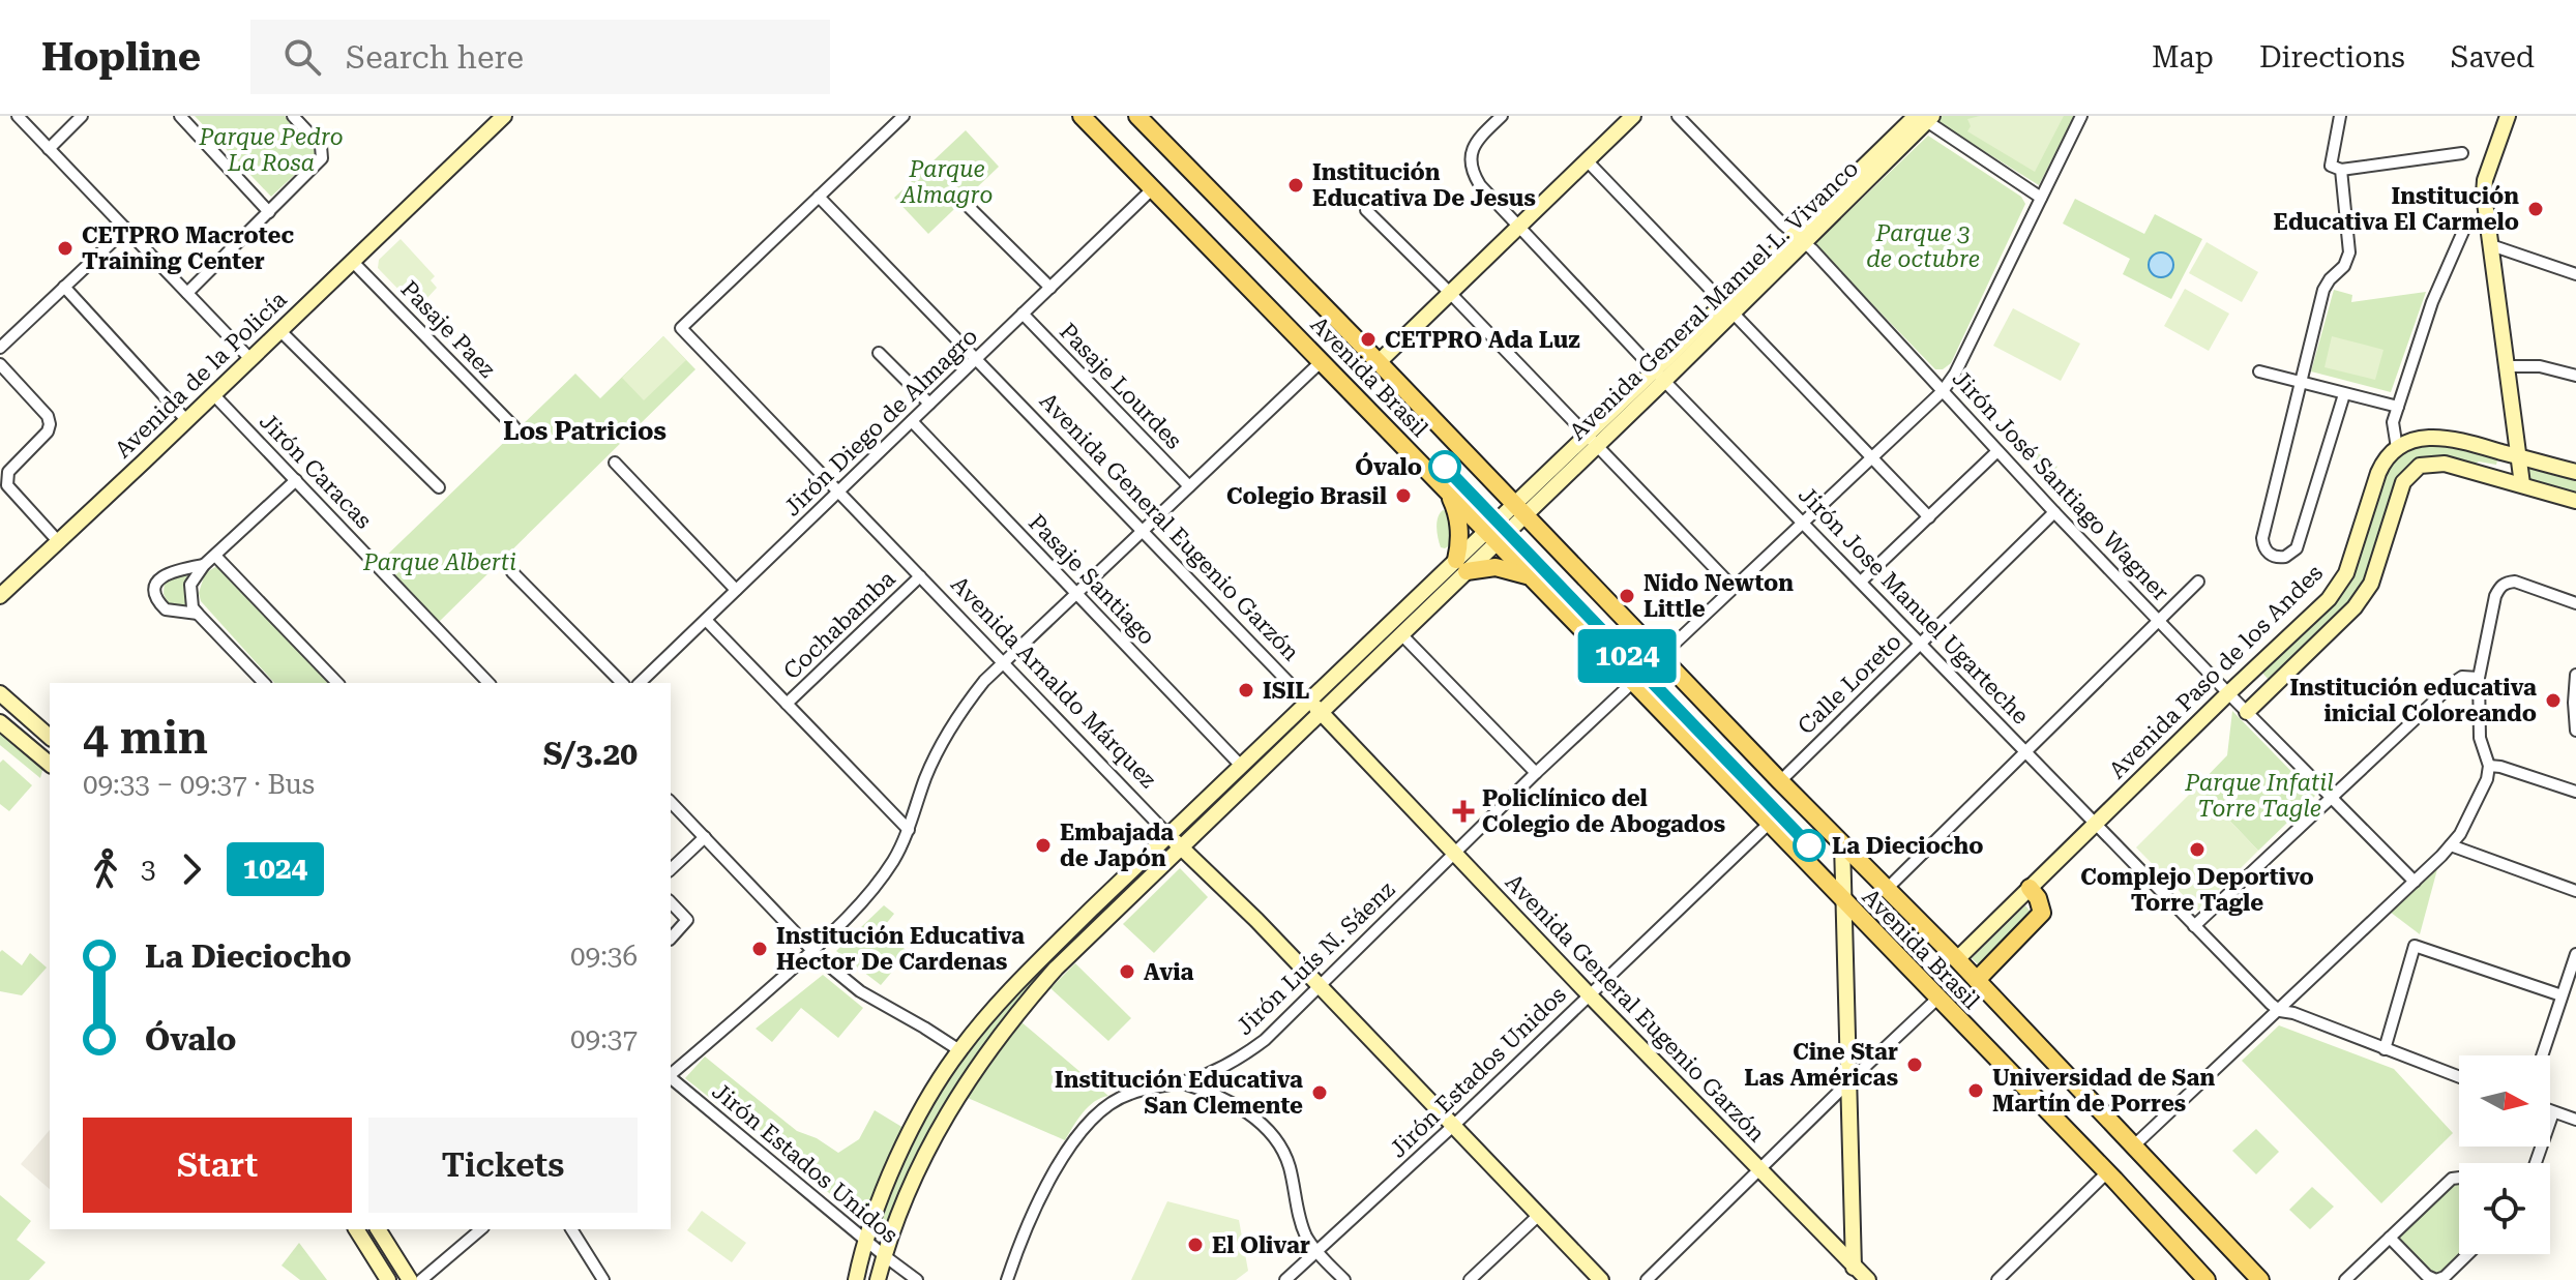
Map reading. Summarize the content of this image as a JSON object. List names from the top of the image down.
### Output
{
  "streets": {
    "main road": ["Avenida Brasil"],
    "street": [
      "Avenida General Manuel L. Vivanco",
      "Pasaje Paez",
      "Avenida de la Policía",
      "Pasaje Lourdes",
      "Jirón Diego de Almagro",
      "Jirón Caracas",
      "Jirón José Santiago Wagner",
      "Avenida General Eugenio Garzón",
      "Pasaje Santiago",
      "Jirón Jose Manuel Ugarteche",
      "Cochabamba",
      "Avenida Paso de los Andes",
      "Avenida Arnaldo Márquez",
      "Calle Loreto",
      "Jirón Luís N. Sáenz",
      "Jirón Estados Unidos"
    ]
  },
  "crossings": [
    ["Avenida General Manuel L. Vivanco", "Avenida Brasil"],
    ["Avenida General Manuel L. Vivanco", "Jirón José Santiago Wagner"],
    ["Avenida General Manuel L. Vivanco", "Jirón Jose Manuel Ugarteche"],
    ["Pasaje Paez", "Avenida de la Policía"],
    ["Avenida de la Policía", "Jirón Caracas"],
    ["Avenida Brasil", "Jirón Diego de Almagro"],
    ["Avenida Brasil", "Avenida Paso de los Andes"],
    ["Avenida Brasil", "Calle Loreto"],
    ["Avenida Brasil", "Jirón Luís N. Sáenz"],
    ["Avenida Brasil", "Jirón Estados Unidos"],
    ["Pasaje Lourdes", "Jirón Diego de Almagro"],
    ["Jirón Diego de Almagro", "Avenida General Eugenio Garzón"],
    ["Jirón Diego de Almagro", "Pasaje Santiago"],
    ["Jirón Diego de Almagro", "Avenida Arnaldo Márquez"],
    ["Jirón José Santiago Wagner", "Avenida Paso de los Andes"],
    ["Jirón José Santiago Wagner", "Calle Loreto"],
    ["Avenida General Eugenio Garzón", "Avenida Arnaldo Márquez"],
    ["Avenida General Eugenio Garzón", "Jirón Luís N. Sáenz"],
    ["Avenida General Eugenio Garzón", "Jirón Estados Unidos"],
    ["Jirón Jose Manuel Ugarteche", "Avenida Paso de los Andes"],
    ["Jirón Jose Manuel Ugarteche", "Calle Loreto"],
    ["Cochabamba", "Avenida Arnaldo Márquez"],
    ["Avenida Arnaldo Márquez", "Jirón Luís N. Sáenz"],
    ["Avenida Arnaldo Márquez", "Jirón Estados Unidos"]
  ],
  "districts": ["Los Patricios"],
  "parks": [
    "Parque Pedro La Rosa",
    "Parque Almagro",
    "Parque 3 de octubre",
    "Parque Alberti",
    "Parque Infatil Torre Tagle"
  ],
  "places": {
    "other": [
      "Institución Educativa De Jesus",
      "Institución Educativa El Carmelo",
      "CETPRO Macrotec Training Center",
      "CETPRO Ada Luz",
      "Óvalo",
      "Colegio Brasil",
      "Nido Newton Little",
      "ISIL",
      "Institución educativa inicial Coloreando",
      "Embajada de Japón",
      "La Dieciocho",
      "Complejo Deportivo Torre Tagle",
      "Institución Educativa Hector De Cardenas",
      "Avia",
      "Cine Star Las Américas",
      "Universidad de San Martín de Porres",
      "Institución Educativa San Clemente",
      "El Olivar"
    ],
    "health": ["Policlínico del Colegio de Abogados"]
  },
  "lines": ["bus line 1024"],
  "north": "right",
  "page": {
    "header": "Hopline",
    "search": "Search here",
    "nav": ["Map", "Directions", "Saved"],
    "on_map": "1024",
    "heading": ["4 min", "09:33 – 09:37 · Bus", "S/3.20"],
    "legs": ["3", "1024"],
    "list": [
      {
        "name": "La Dieciocho",
        "value": "09:36"
      },
      {
        "name": "Óvalo",
        "value": "09:37"
      }
    ],
    "buttons": ["Start", "Tickets"]
  }
}
